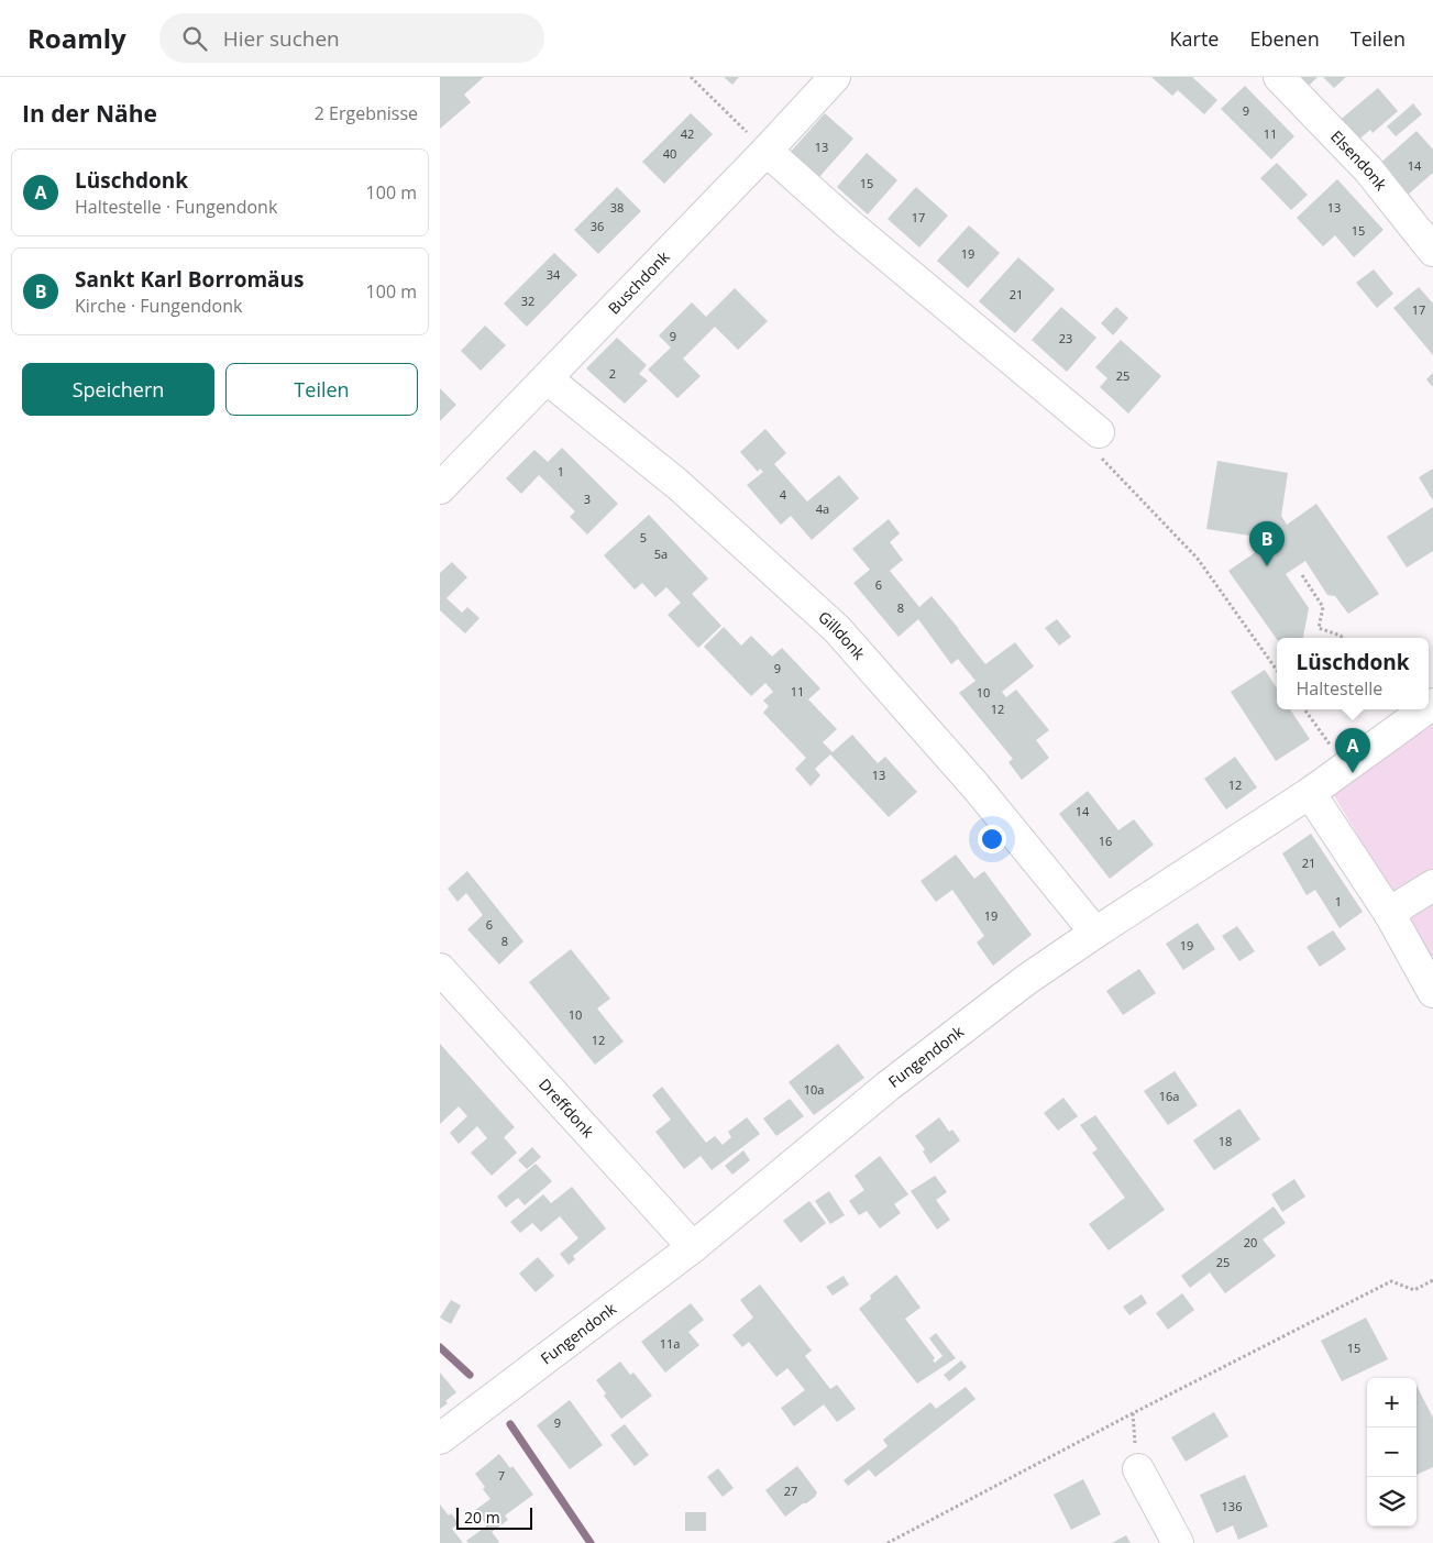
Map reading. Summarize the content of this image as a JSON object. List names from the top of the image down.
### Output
{
  "streets": {
    "street": [
      "Elsendonk",
      "Buschdonk",
      "Gilldonk",
      "Fungendonk",
      "Dreffdonk"
    ]
  },
  "crossings": [
    ["Buschdonk", "Gilldonk"],
    ["Gilldonk", "Fungendonk"],
    ["Fungendonk", "Dreffdonk"]
  ],
  "house_numbers": [
    "9",
    "42",
    "11",
    "13",
    "40",
    "14",
    "15",
    "38",
    "13",
    "17",
    "36",
    "15",
    "19",
    "34",
    "21",
    "32",
    "17",
    "9",
    "23",
    "2",
    "25",
    "1",
    "4",
    "3",
    "4a",
    "5",
    "5a",
    "6",
    "8",
    "9",
    "11",
    "10",
    "12",
    "13",
    "12",
    "14",
    "16",
    "21",
    "1",
    "19",
    "6",
    "8",
    "19",
    "10",
    "12",
    "10a",
    "16a",
    "18",
    "20",
    "25",
    "11a",
    "15",
    "9",
    "7",
    "27",
    "136"
  ],
  "scale_bar": "20 m",
  "page": {
    "header": "Roamly",
    "search": "Hier suchen",
    "nav": ["Karte", "Ebenen", "Teilen"],
    "heading": ["In der Nähe", "2 Ergebnisse"],
    "list": [
      {
        "mark": "A",
        "name": "Lüschdonk",
        "note": "Haltestelle · Fungendonk",
        "value": "100 m"
      },
      {
        "mark": "B",
        "name": "Sankt Karl Borromäus",
        "note": "Kirche · Fungendonk",
        "value": "100 m"
      }
    ],
    "buttons": ["Speichern", "Teilen"],
    "pins": ["B", "A"],
    "popup": ["Lüschdonk", "Haltestelle"],
    "map_buttons": ["+", "−"],
    "scale": "20 m"
  }
}
